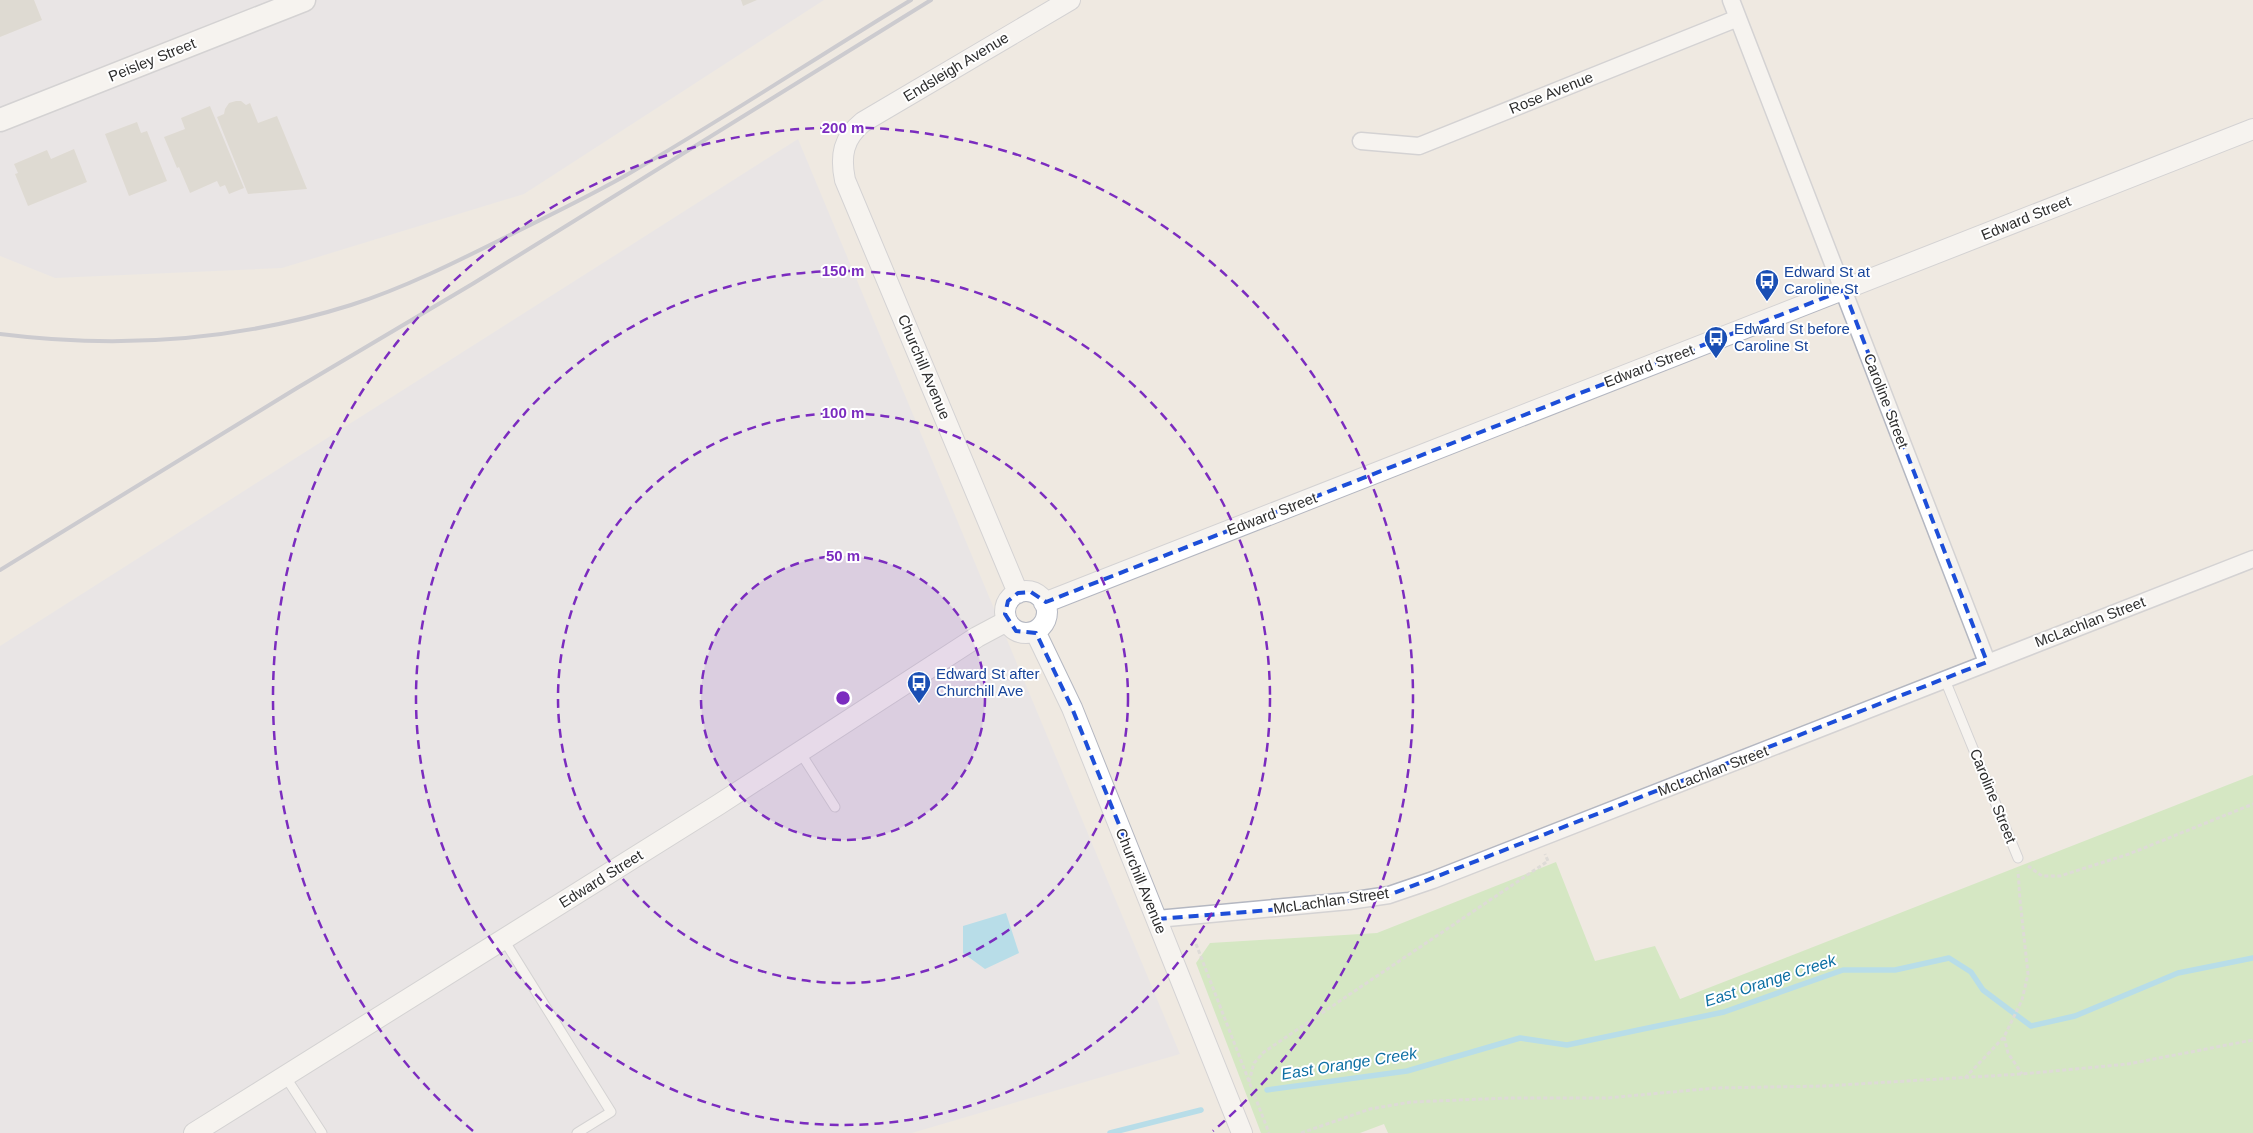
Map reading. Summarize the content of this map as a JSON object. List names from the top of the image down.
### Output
{
  "streets": {
    "main road": ["Peisley Street"],
    "street": [
      "Endsleigh Avenue",
      "Rose Avenue",
      "Edward Street",
      "Churchill Avenue",
      "Caroline Street",
      "McLachlan Street"
    ]
  },
  "crossings": [
    ["Endsleigh Avenue", "Churchill Avenue"],
    ["Rose Avenue", "Caroline Street"],
    ["Edward Street", "Churchill Avenue"],
    ["Edward Street", "Caroline Street"],
    ["Churchill Avenue", "McLachlan Street"],
    ["Caroline Street", "McLachlan Street"]
  ],
  "water": ["East Orange Creek"],
  "places": {
    "bus stop": ["Edward St at Caroline St", "Edward St before Caroline St", "Edward St after Churchill Ave"]
  },
  "rings": [
    "200 m",
    "150 m",
    "100 m",
    "50 m"
  ]
}
